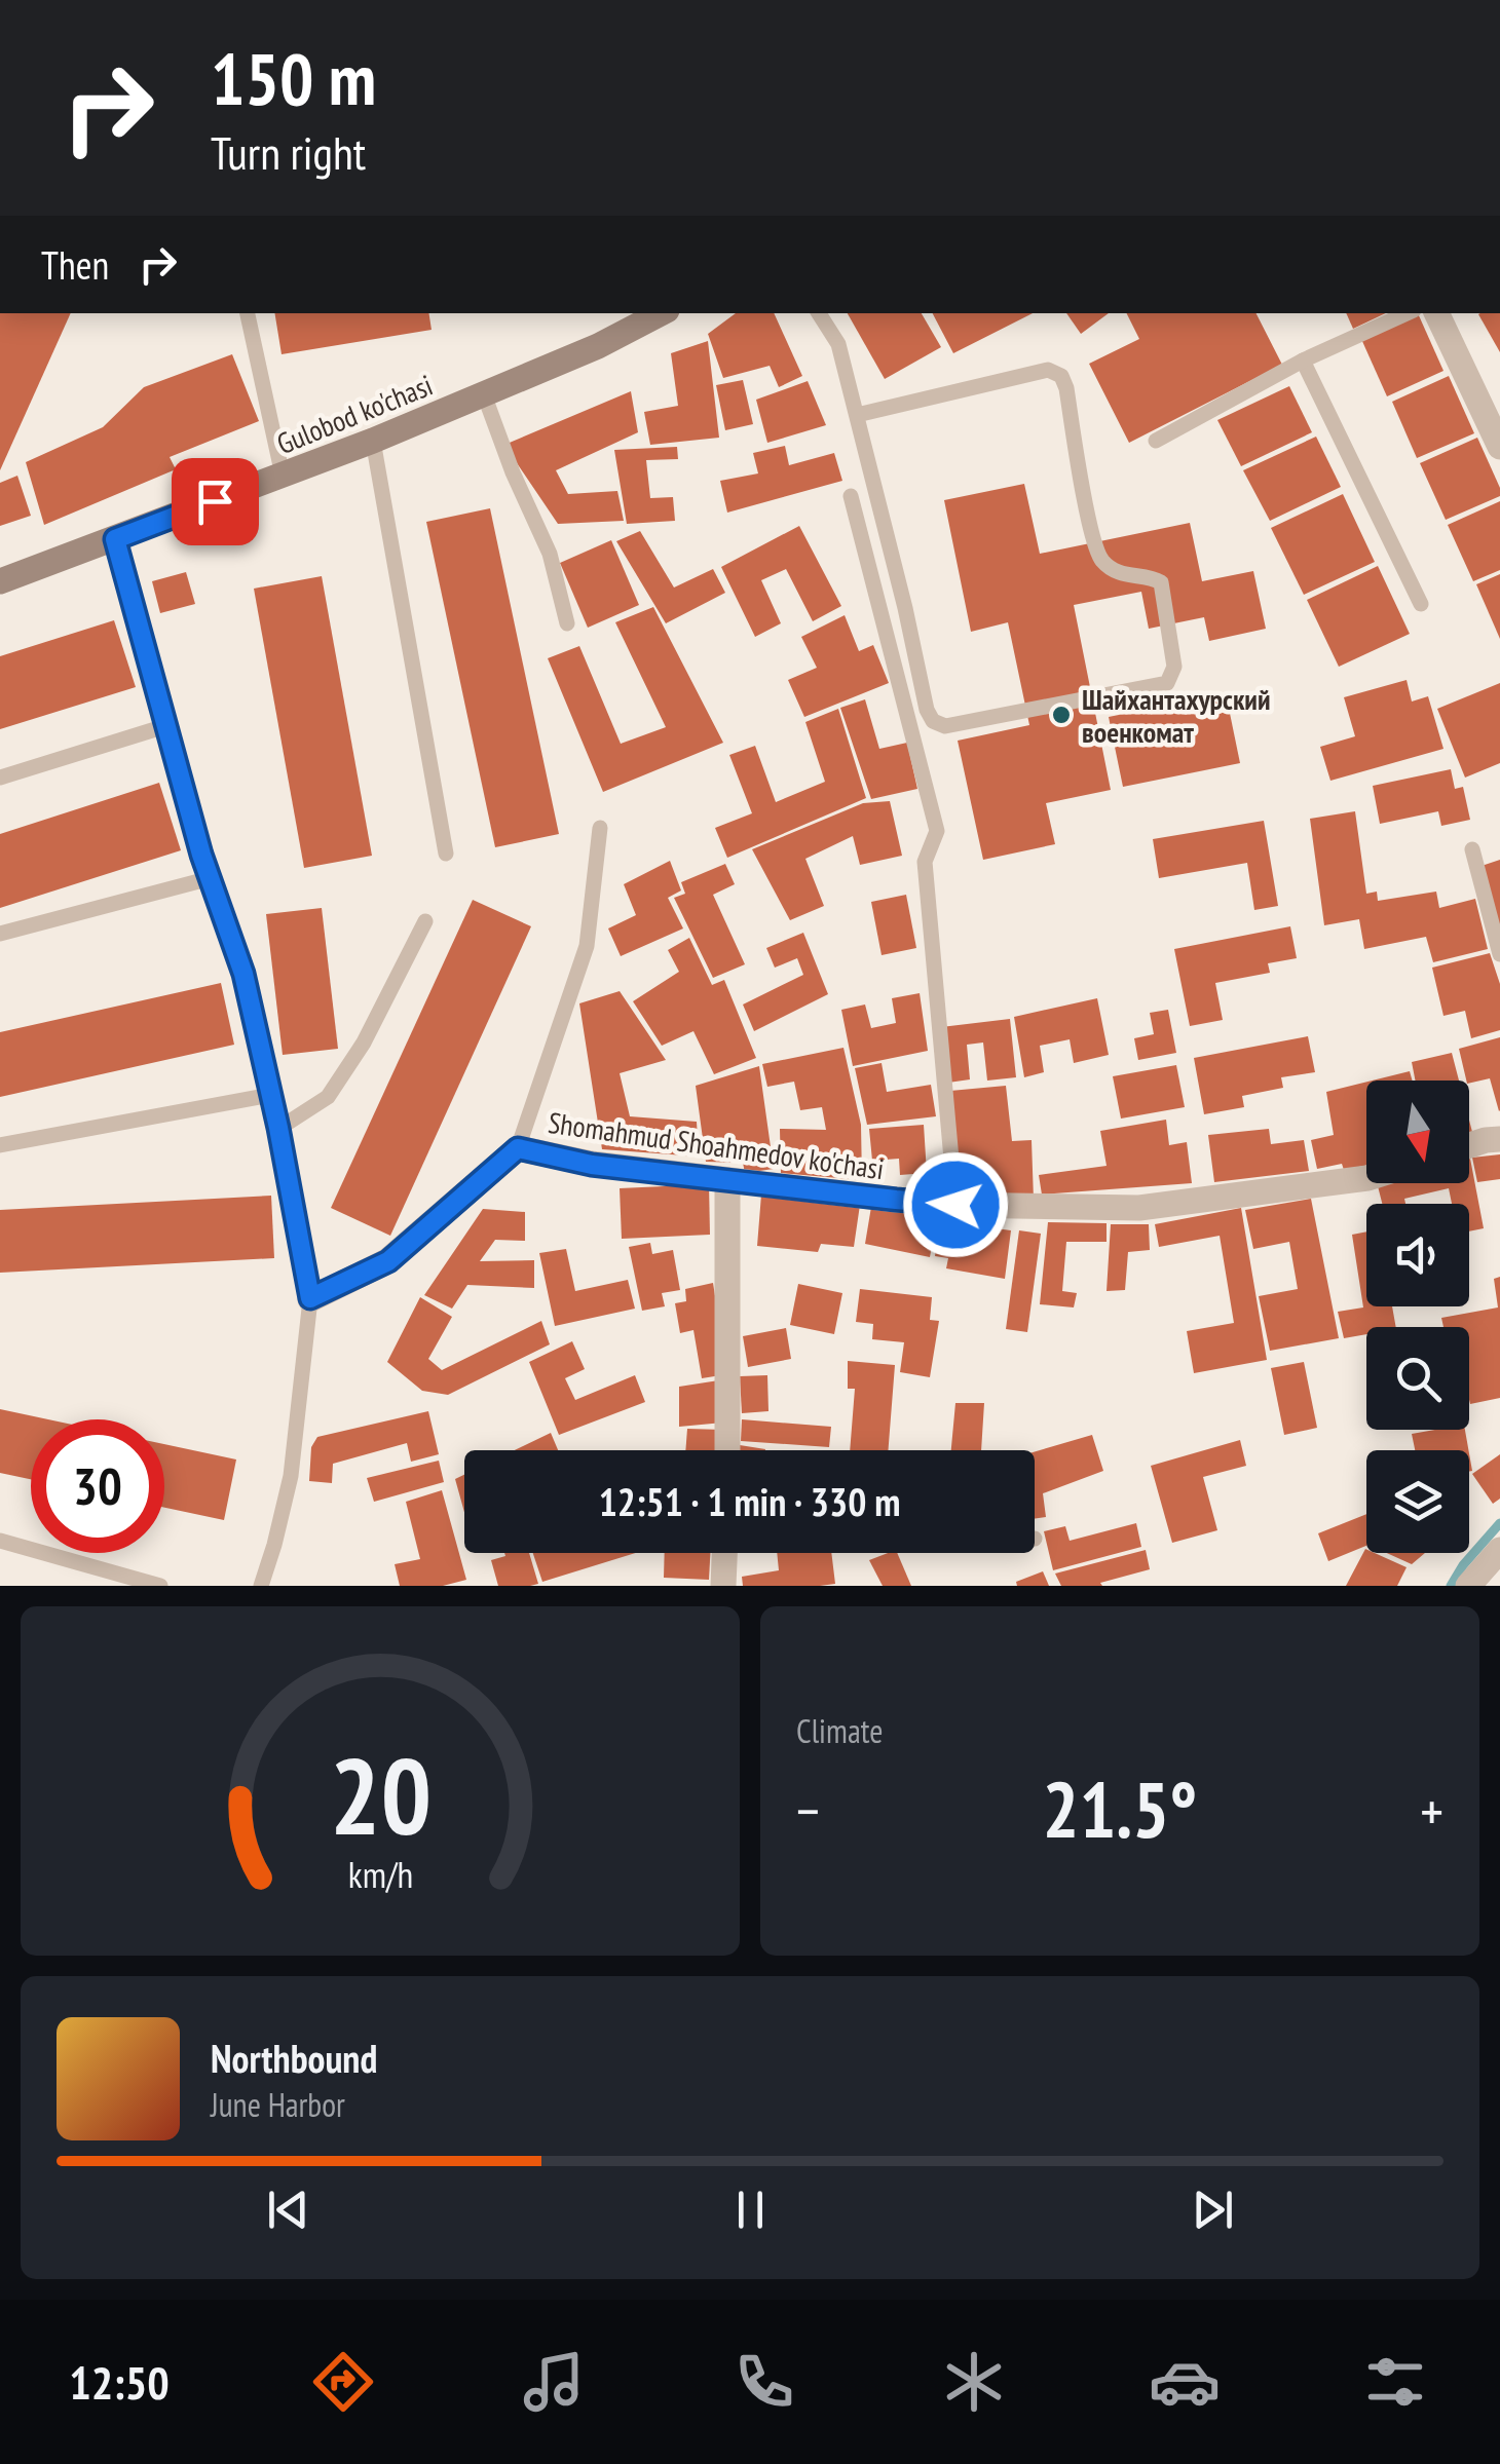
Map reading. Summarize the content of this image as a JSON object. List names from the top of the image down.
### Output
{
  "streets": {
    "street": ["Gulobod ko'chasi", "Shomahmud Shoahmedov ko'chasi"]
  },
  "places": ["Шайхантахурский военкомат"],
  "north": "bottom",
  "page": {
    "turn": ["150 m", "Turn right"],
    "then": "Then",
    "limit": "30",
    "trip": "12:51 · 1 min · 330 m",
    "tile": "Climate",
    "heat": ["−", "21.5°", "+"],
    "song": ["Northbound", "June Harbor"],
    "tabs": "12:50",
    "gauge": ["20", "km/h"]
  }
}
